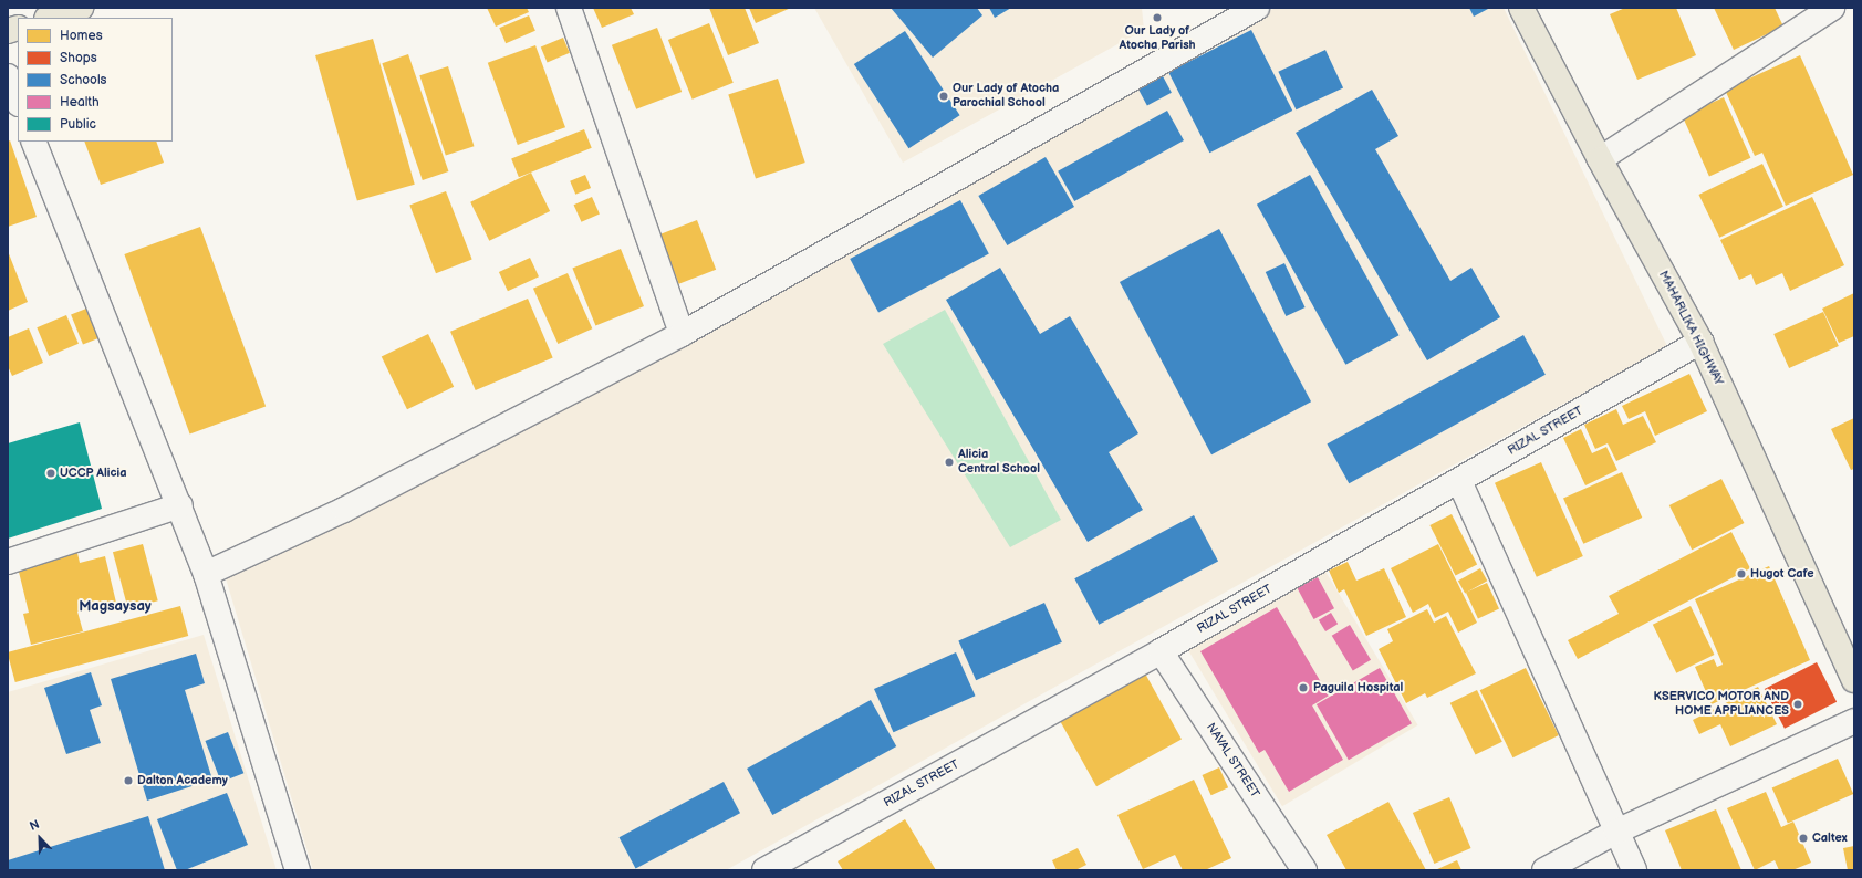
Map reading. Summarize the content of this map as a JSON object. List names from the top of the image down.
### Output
{
  "streets": {
    "main road": ["MAHARLIKA HIGHWAY"],
    "street": ["RIZAL STREET", "NAVAL STREET"]
  },
  "crossings": [
    ["MAHARLIKA HIGHWAY", "RIZAL STREET"],
    ["RIZAL STREET", "NAVAL STREET"]
  ],
  "districts": ["Magsaysay"],
  "places": [
    "Our Lady of Atocha Parish",
    "Our Lady of Atocha Parochial School",
    "Alicia Central School",
    "UCCP Alicia",
    "Hugot Cafe",
    "Paguila Hospital",
    "KSERVICO MOTOR AND HOME APPLIANCES",
    "Dalton Academy",
    "Caltex"
  ],
  "legend": [
    "Homes",
    "Shops",
    "Schools",
    "Health",
    "Public"
  ],
  "north": "top left"
}
